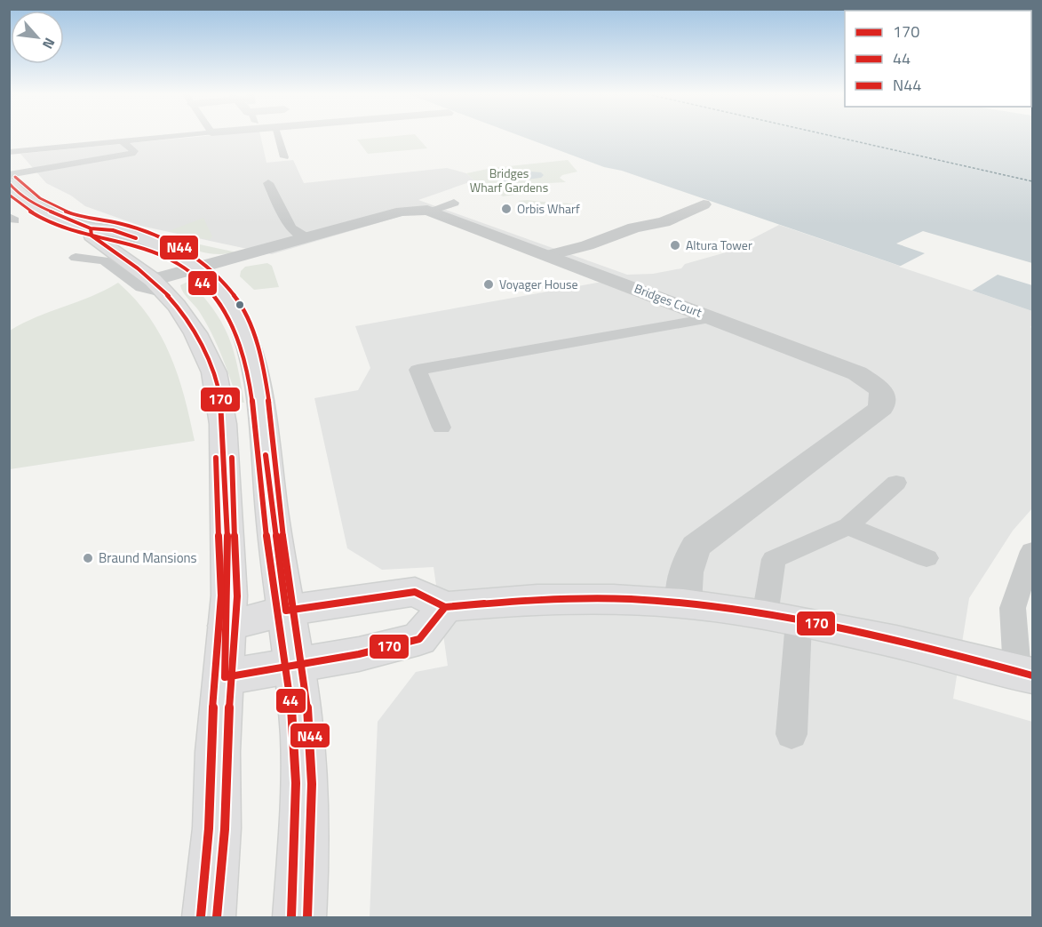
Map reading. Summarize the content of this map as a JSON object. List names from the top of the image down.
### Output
{
  "streets": {
    "street": ["Bridges Court"]
  },
  "parks": ["Bridges Wharf Gardens"],
  "places": [
    "Orbis Wharf",
    "Altura Tower",
    "Voyager House",
    "Braund Mansions"
  ],
  "lines": ["transit line N44", "transit line 170", "transit line 44"],
  "legend": ["170", "44", "N44"],
  "north": "bottom right"
}
